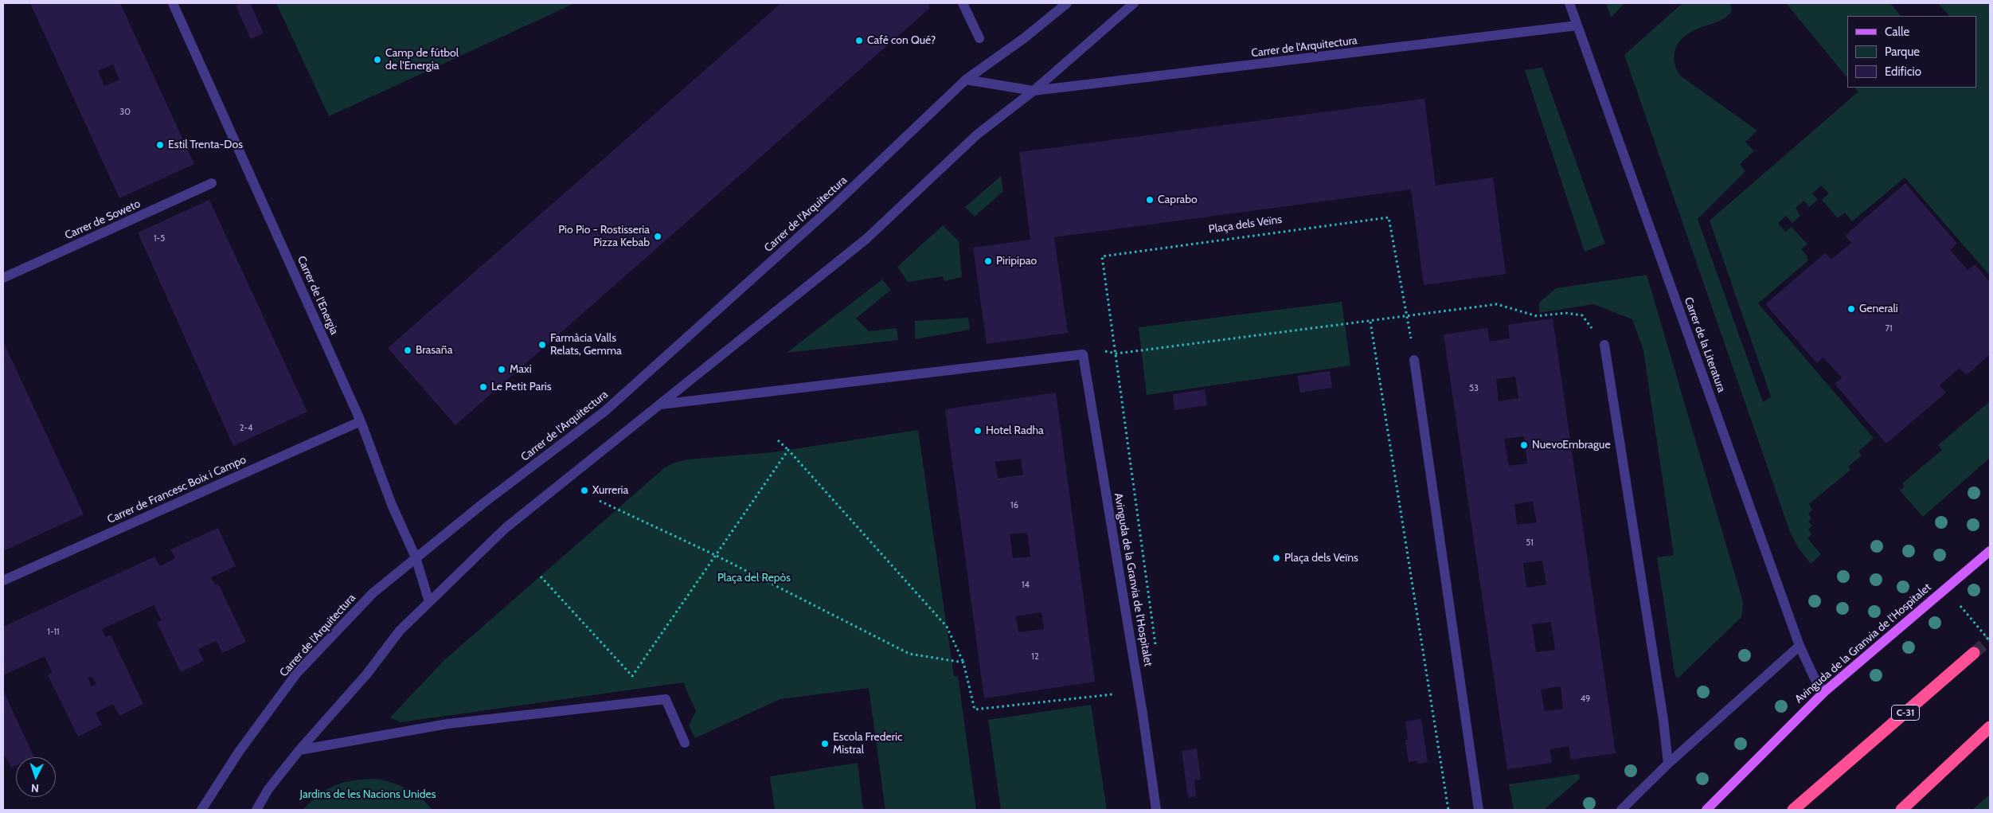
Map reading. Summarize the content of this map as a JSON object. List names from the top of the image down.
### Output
{
  "streets": {
    "highway": ["C-31"],
    "main road": ["Avinguda de la Granvia de l'Hospitalet"],
    "street": [
      "Carrer de l'Arquitectura",
      "Carrer de Soweto",
      "Carrer de l'Energia",
      "Carrer de la Literatura",
      "Carrer de Francesc Boix i Campo"
    ],
    "path": ["Plaça dels Veïns"]
  },
  "crossings": [
    ["Carrer de l'Arquitectura", "Carrer de l'Energia"],
    ["Carrer de l'Arquitectura", "Carrer de la Literatura"],
    ["Carrer de l'Energia", "Carrer de Francesc Boix i Campo"],
    ["Carrer de la Literatura", "Avinguda de la Granvia de l'Hospitalet"]
  ],
  "parks": ["Plaça del Repòs", "Jardins de les Nacions Unides"],
  "places": [
    "Café con Qué?",
    "Camp de fútbol de l'Energia",
    "Estil Trenta-Dos",
    "Caprabo",
    "Pio Pio - Rostisseria Pizza Kebab",
    "Piripipao",
    "Generali",
    "Farmàcia Valls Relats, Gemma",
    "Brasaña",
    "Maxi",
    "Le Petit Paris",
    "Hotel Radha",
    "NuevoEmbrague",
    "Xurreria",
    "Plaça dels Veïns",
    "Escola Frederic Mistral"
  ],
  "house_numbers": [
    "30",
    "1-5",
    "71",
    "53",
    "2-4",
    "16",
    "51",
    "14",
    "1-11",
    "12",
    "49"
  ],
  "legend": ["Calle", "Parque", "Edificio"],
  "north": "bottom"
}
